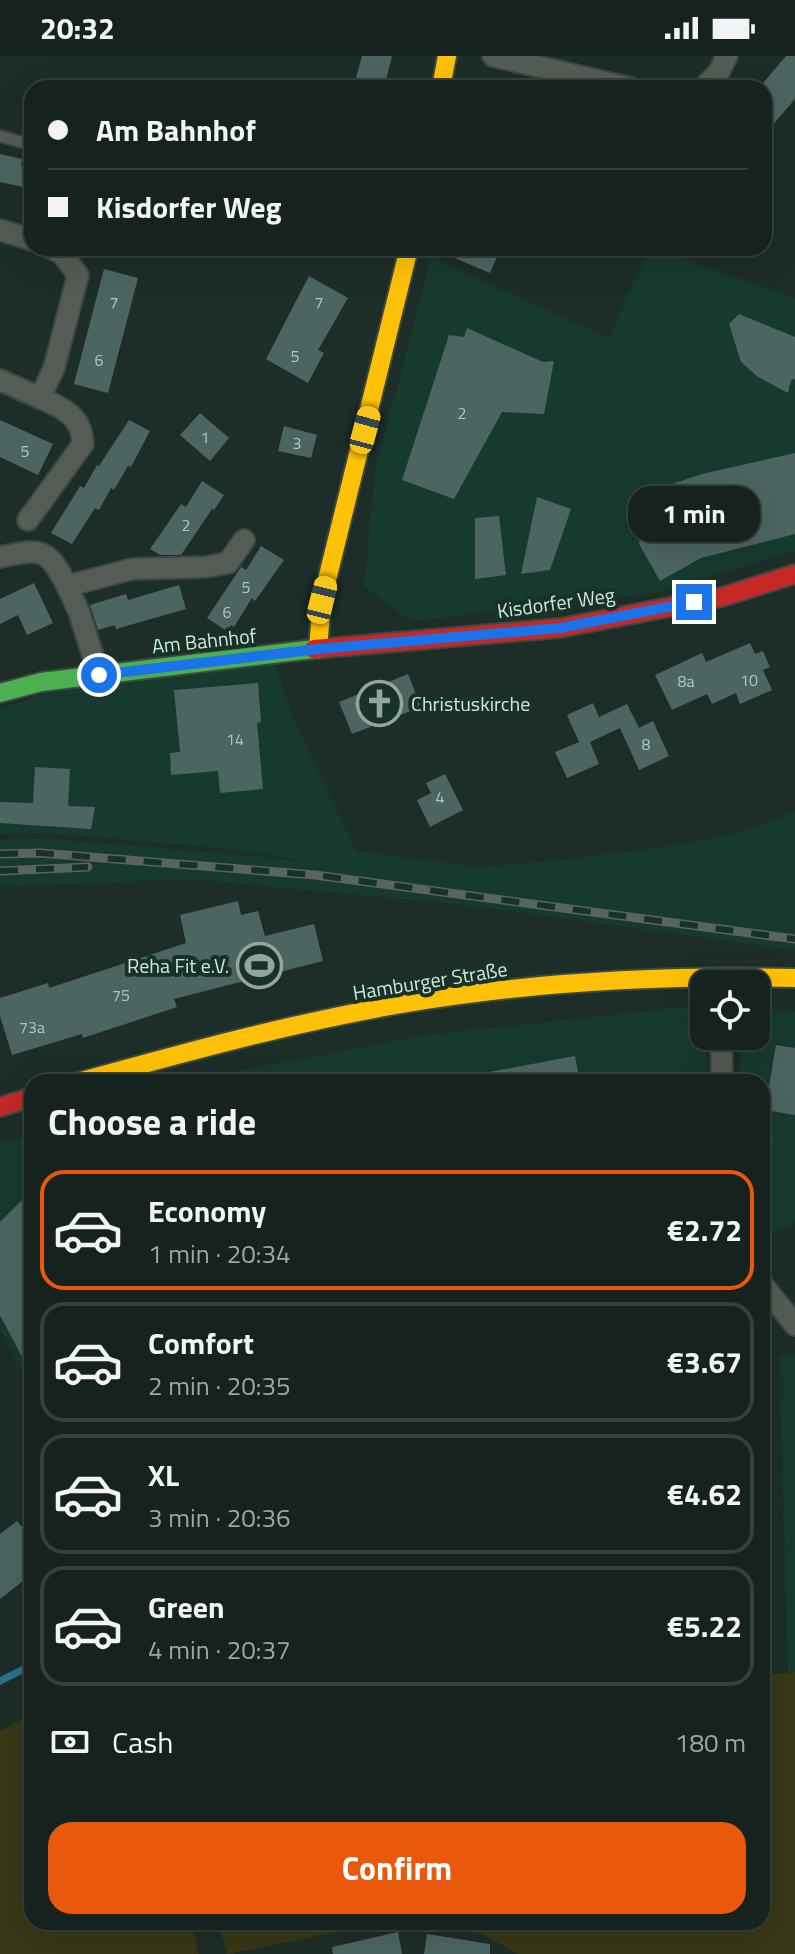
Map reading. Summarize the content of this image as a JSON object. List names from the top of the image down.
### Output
{
  "streets": {
    "street": ["Kisdorfer Weg", "Am Bahnhof", "Hamburger Straße"]
  },
  "crossings": [
    ["Kisdorfer Weg", "Am Bahnhof"]
  ],
  "places": {
    "church": ["Christuskirche"],
    "sports": ["Reha Fit e.V."]
  },
  "house_numbers": [
    "7",
    "7",
    "5",
    "6",
    "2",
    "1",
    "3",
    "5",
    "2",
    "5",
    "6",
    "10",
    "8a",
    "14",
    "8",
    "4",
    "75",
    "73a"
  ],
  "page": {
    "status": "20:32",
    "banner": ["Am Bahnhof", "Kisdorfer Weg"],
    "bubble": "1 min",
    "heading": "Choose a ride",
    "list": [
      {
        "name": "Economy",
        "note": "1 min · 20:34",
        "value": "€2.72"
      },
      {
        "name": "Comfort",
        "note": "2 min · 20:35",
        "value": "€3.67"
      },
      {
        "name": "XL",
        "note": "3 min · 20:36",
        "value": "€4.62"
      },
      {
        "name": "Green",
        "note": "4 min · 20:37",
        "value": "€5.22"
      }
    ],
    "pay": ["Cash", "180 m"],
    "buttons": "Confirm"
  }
}
